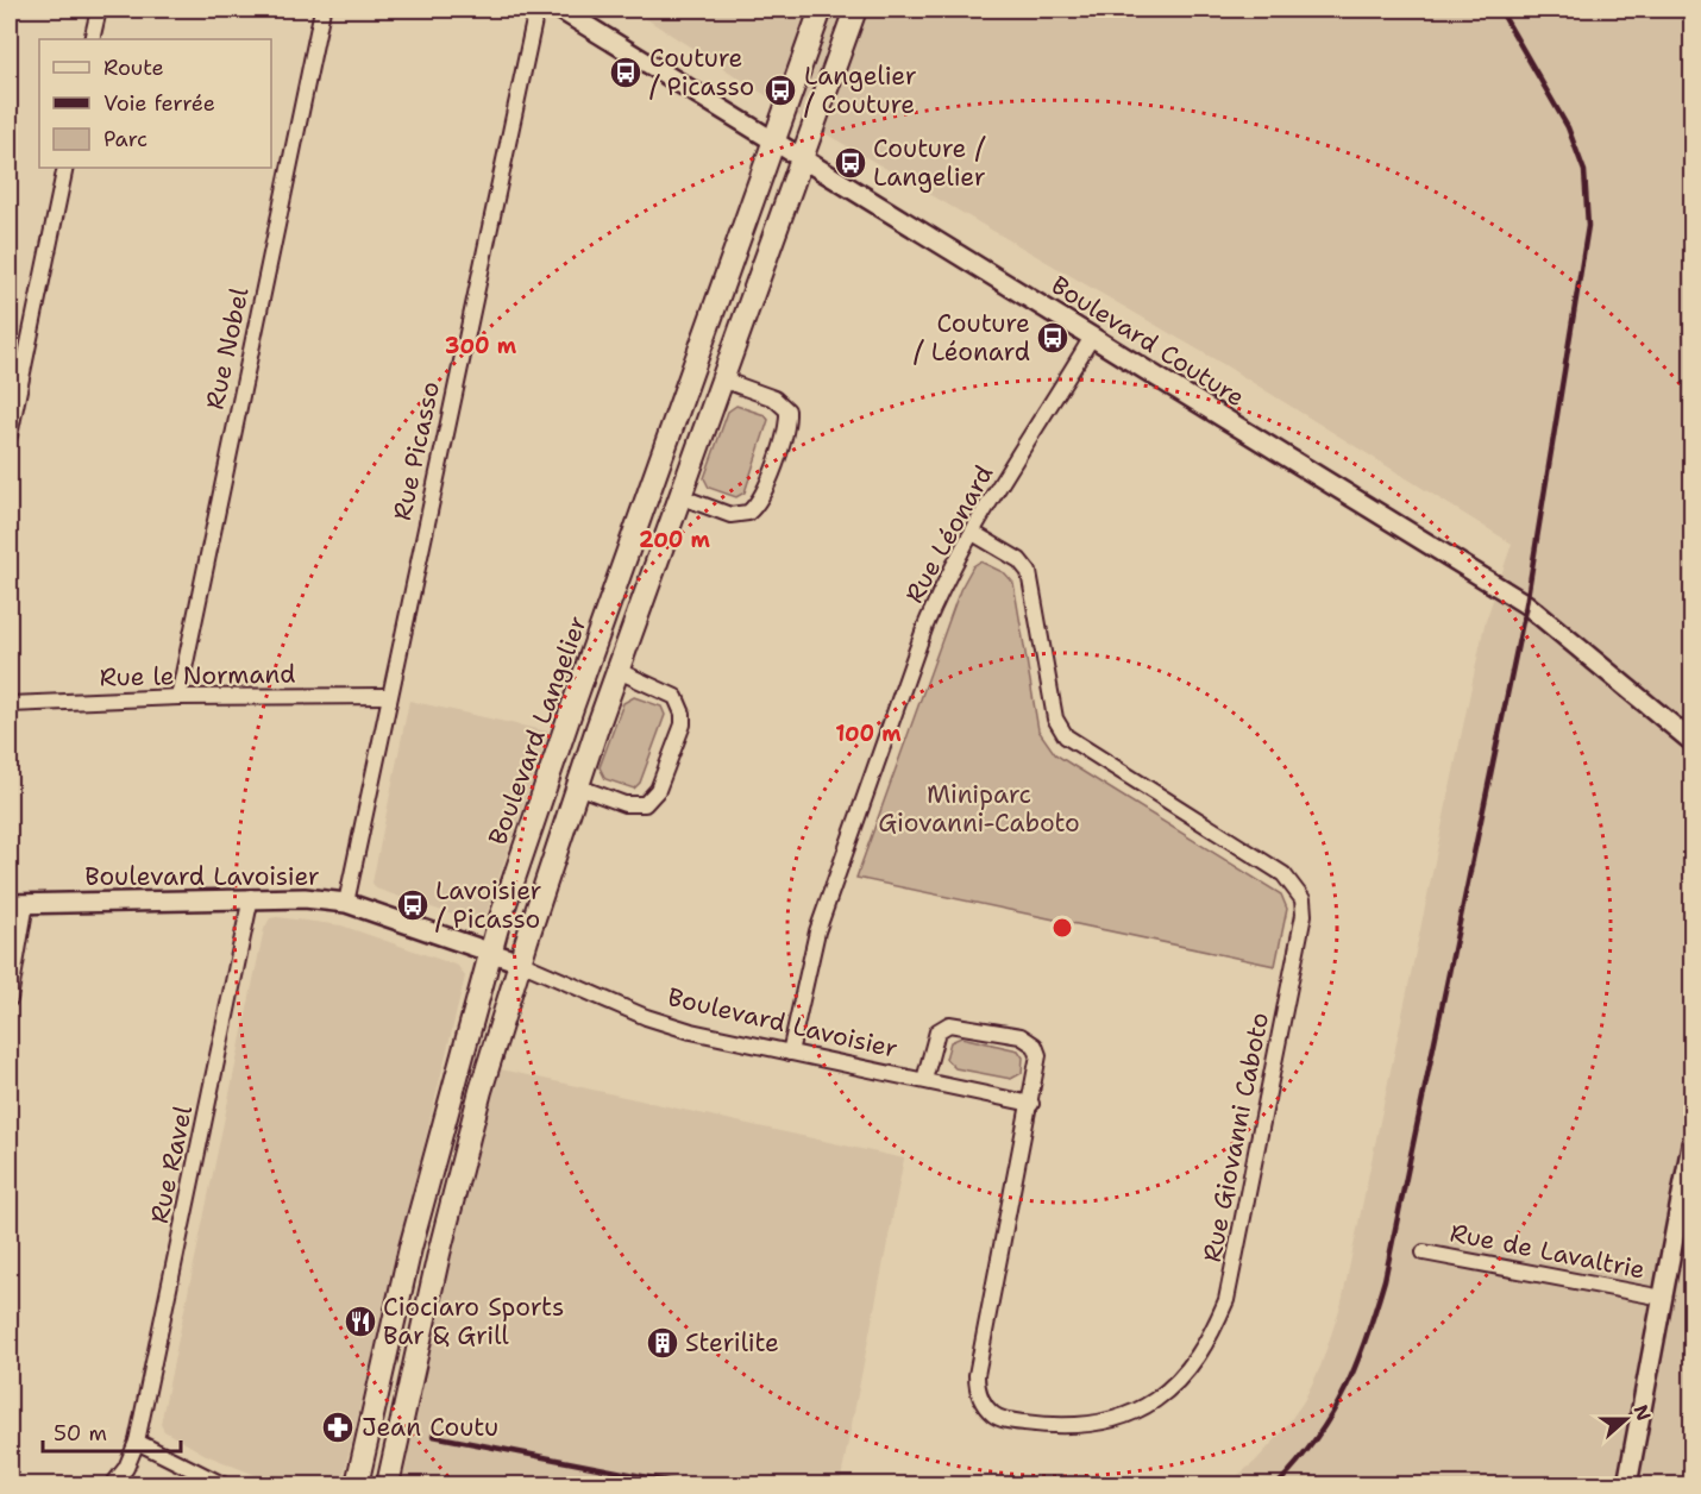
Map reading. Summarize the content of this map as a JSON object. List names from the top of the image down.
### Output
{
  "streets": {
    "main road": ["Boulevard Langelier"],
    "street": [
      "Boulevard Couture",
      "Rue Nobel",
      "Rue Picasso",
      "Rue Léonard",
      "Rue le Normand",
      "Boulevard Lavoisier",
      "Rue Giovanni Caboto",
      "Rue Ravel",
      "Rue de Lavaltrie"
    ]
  },
  "crossings": [
    ["Boulevard Couture", "Rue Léonard"],
    ["Boulevard Couture", "Boulevard Langelier"],
    ["Rue Nobel", "Rue le Normand"],
    ["Rue Picasso", "Rue le Normand"],
    ["Rue Picasso", "Boulevard Lavoisier"],
    ["Rue Léonard", "Boulevard Lavoisier"],
    ["Rue Léonard", "Rue Giovanni Caboto"],
    ["Boulevard Langelier", "Boulevard Lavoisier"],
    ["Boulevard Lavoisier", "Rue Giovanni Caboto"],
    ["Boulevard Lavoisier", "Rue Ravel"]
  ],
  "parks": ["Miniparc Giovanni-Caboto"],
  "places": {
    "bus stop": [
      "Couture / Picasso",
      "Langelier / Couture",
      "Couture / Langelier",
      "Couture / Léonard",
      "Lavoisier / Picasso"
    ],
    "restaurant": ["Ciociaro Sports Bar & Grill"],
    "building": ["Sterilite"],
    "pharmacy": ["Jean Coutu"]
  },
  "legend": ["Route", "Voie ferrée", "Parc"],
  "scale_bar": "50 m",
  "north": "right",
  "rings": ["300 m", "200 m", "100 m"]
}
